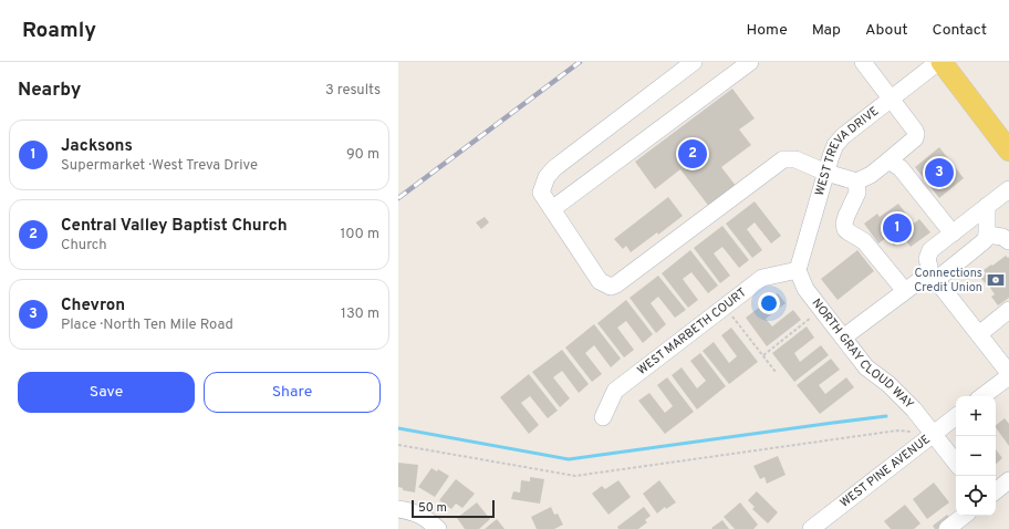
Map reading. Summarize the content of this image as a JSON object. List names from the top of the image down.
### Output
{
  "streets": {
    "street": [
      "WEST TREVA DRIVE",
      "WEST MARBETH COURT",
      "NORTH GRAY CLOUD WAY",
      "WEST PINE AVENUE"
    ]
  },
  "crossings": [
    ["WEST TREVA DRIVE", "WEST MARBETH COURT"],
    ["WEST TREVA DRIVE", "NORTH GRAY CLOUD WAY"],
    ["WEST MARBETH COURT", "NORTH GRAY CLOUD WAY"],
    ["NORTH GRAY CLOUD WAY", "WEST PINE AVENUE"]
  ],
  "places": {
    "bank": ["Connections Credit Union"]
  },
  "scale_bar": "50 m",
  "page": {
    "header": "Roamly",
    "nav": [
      "Home",
      "Map",
      "About",
      "Contact"
    ],
    "heading": ["Nearby", "3 results"],
    "list": [
      {
        "mark": "1",
        "name": "Jacksons",
        "note": "Supermarket · West Treva Drive",
        "value": "90 m"
      },
      {
        "mark": "2",
        "name": "Central Valley Baptist Church",
        "note": "Church",
        "value": "100 m"
      },
      {
        "mark": "3",
        "name": "Chevron",
        "note": "Place · North Ten Mile Road",
        "value": "130 m"
      }
    ],
    "pins": ["2", "3", "1"],
    "buttons": ["Save", "Share"],
    "map_buttons": ["+", "−"],
    "scale": "50 m"
  }
}
